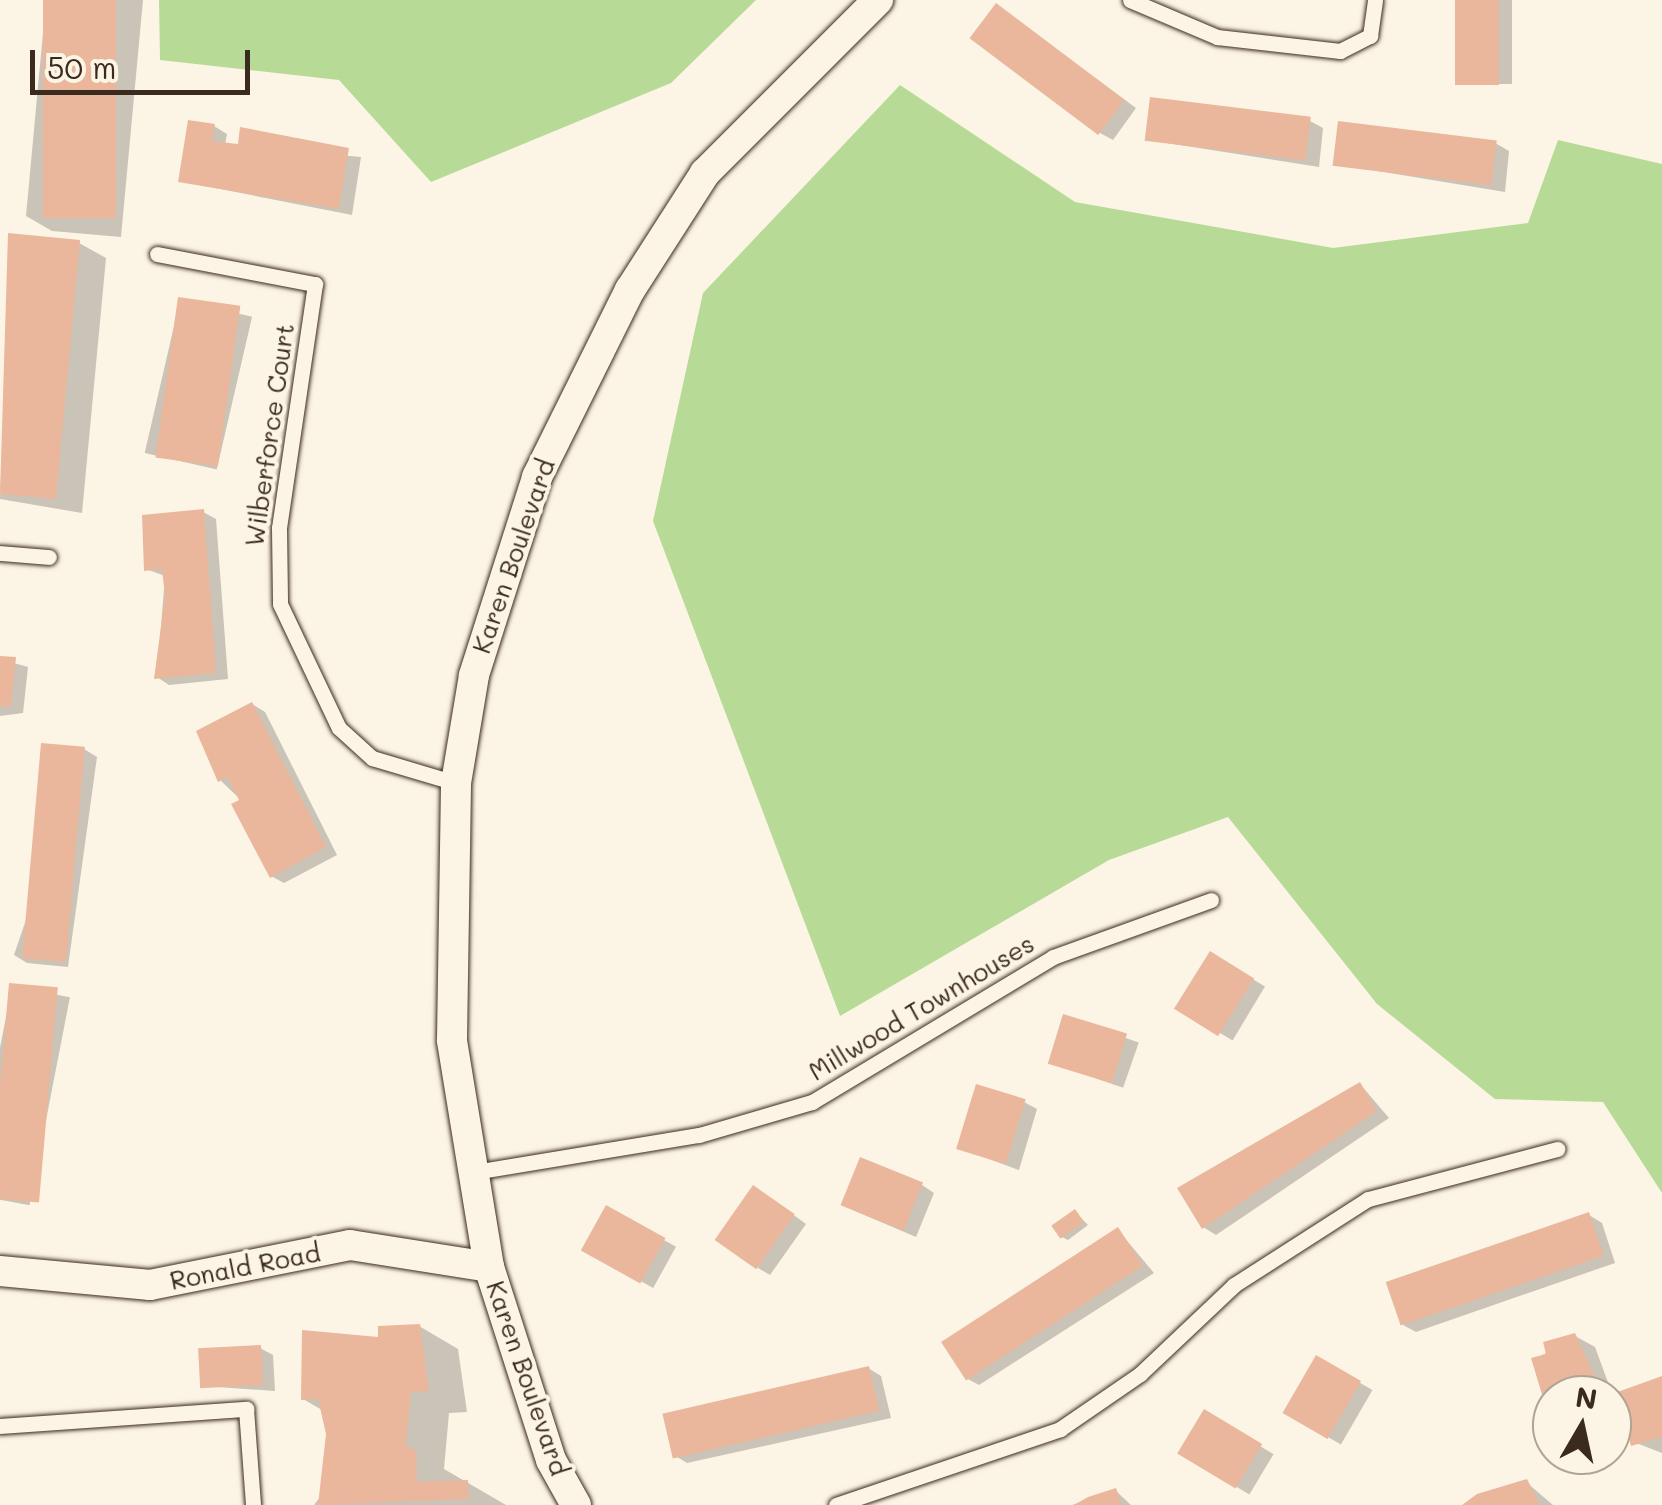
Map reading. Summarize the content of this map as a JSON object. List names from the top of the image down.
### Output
{
  "streets": {
    "street": ["Karen Boulevard", "Ronald Road"],
    "lane": ["Wilberforce Court", "Millwood Townhouses"]
  },
  "crossings": [
    ["Wilberforce Court", "Karen Boulevard"],
    ["Karen Boulevard", "Millwood Townhouses"],
    ["Karen Boulevard", "Ronald Road"]
  ],
  "scale_bar": "50 m",
  "north": "top"
}
